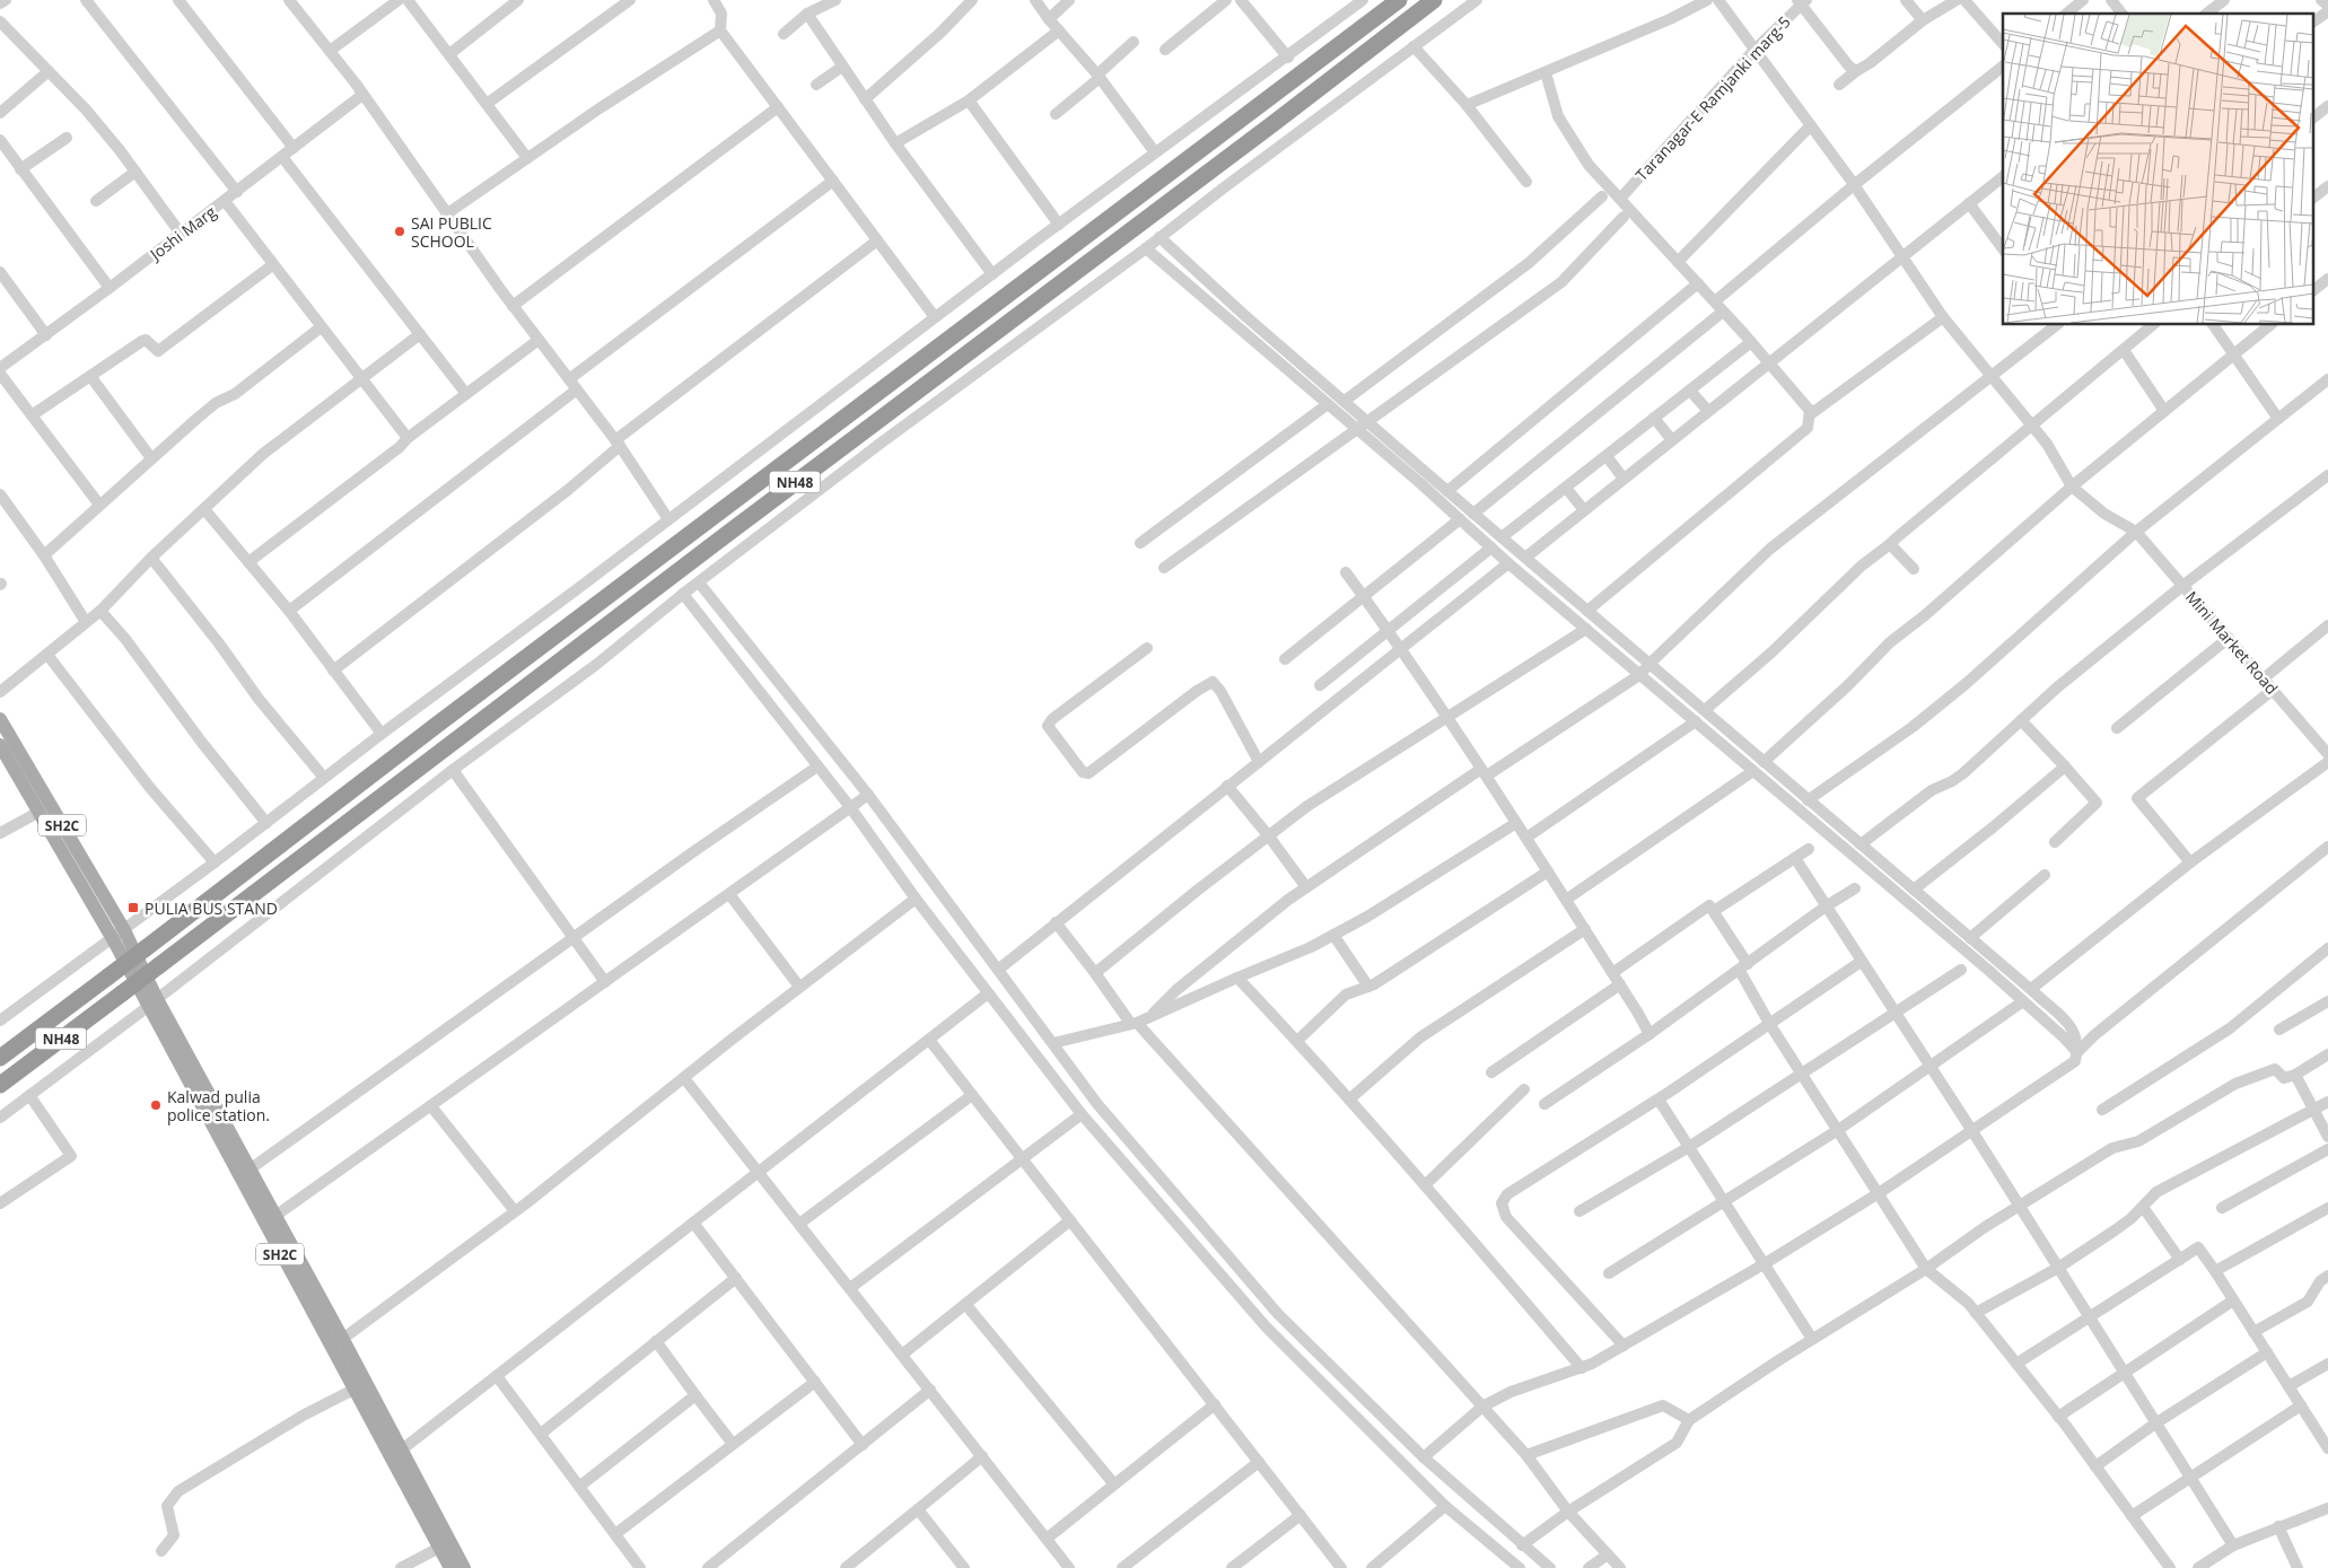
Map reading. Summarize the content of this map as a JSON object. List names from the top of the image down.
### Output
{
  "streets": {
    "highway": ["NH48"],
    "main road": ["SH2C"],
    "street": ["Taranagar-E Ramjanki marg-5", "Joshi Marg", "Mini Market Road"]
  },
  "places": {
    "other": ["SAI PUBLIC SCHOOL", "Kalwad pulia police station."],
    "transit": ["PULIA BUS STAND"]
  }
}
